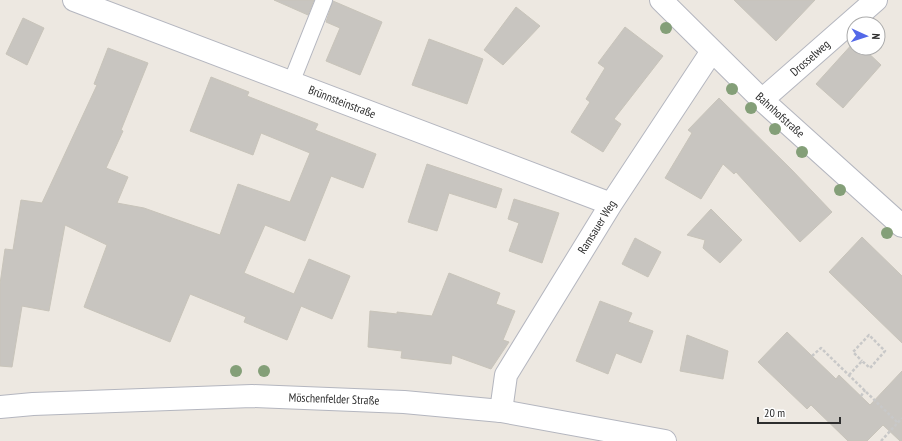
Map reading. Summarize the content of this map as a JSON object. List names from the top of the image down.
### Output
{
  "streets": {
    "street": [
      "Drosselweg",
      "Brünnsteinstraße",
      "Bahnhofstraße",
      "Ramsauer Weg",
      "Möschenfelder Straße"
    ]
  },
  "crossings": [
    ["Drosselweg", "Bahnhofstraße"],
    ["Brünnsteinstraße", "Ramsauer Weg"],
    ["Bahnhofstraße", "Ramsauer Weg"],
    ["Ramsauer Weg", "Möschenfelder Straße"]
  ],
  "scale_bar": "20 m",
  "north": "right"
}
